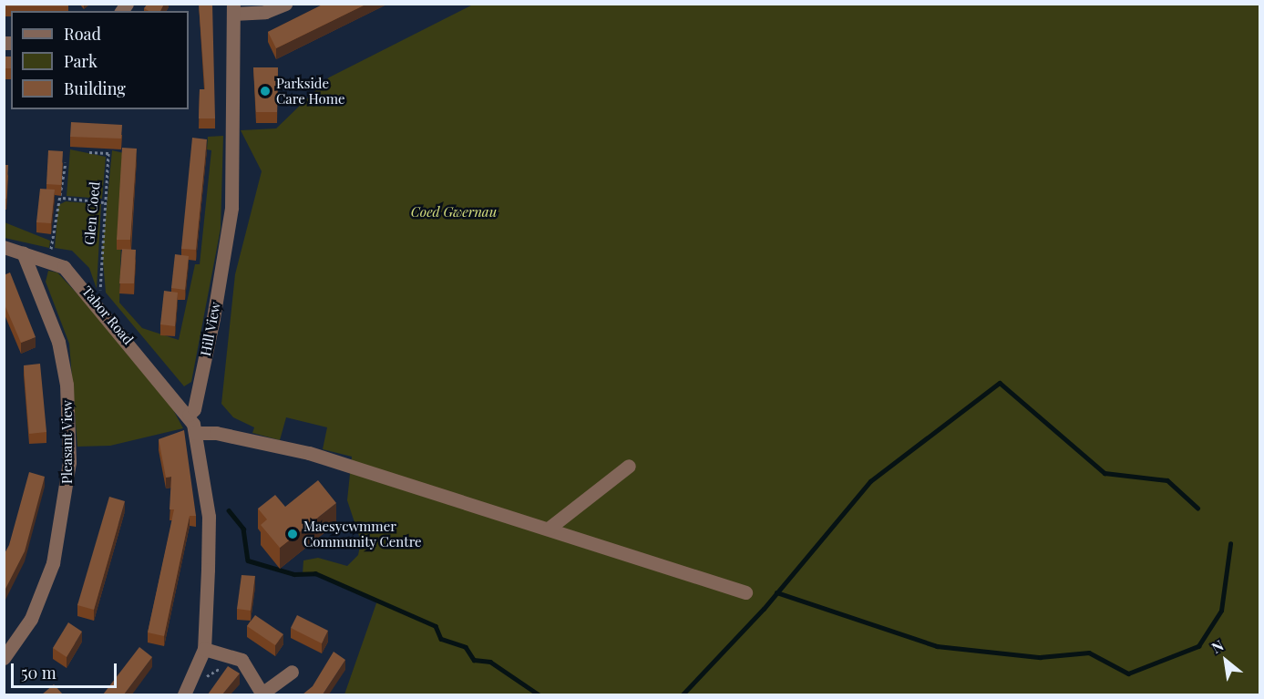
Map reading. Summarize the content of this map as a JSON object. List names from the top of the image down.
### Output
{
  "streets": {
    "street": ["Tabor Road", "Hill View", "Pleasant View"],
    "path": ["Glen Coed"]
  },
  "crossings": [
    ["Tabor Road", "Hill View"],
    ["Tabor Road", "Pleasant View"]
  ],
  "parks": ["Coed Gwernau"],
  "places": ["Parkside Care Home", "Maesycwmmer Community Centre"],
  "legend": ["Road", "Park", "Building"],
  "scale_bar": "50 m",
  "north": "top left"
}
